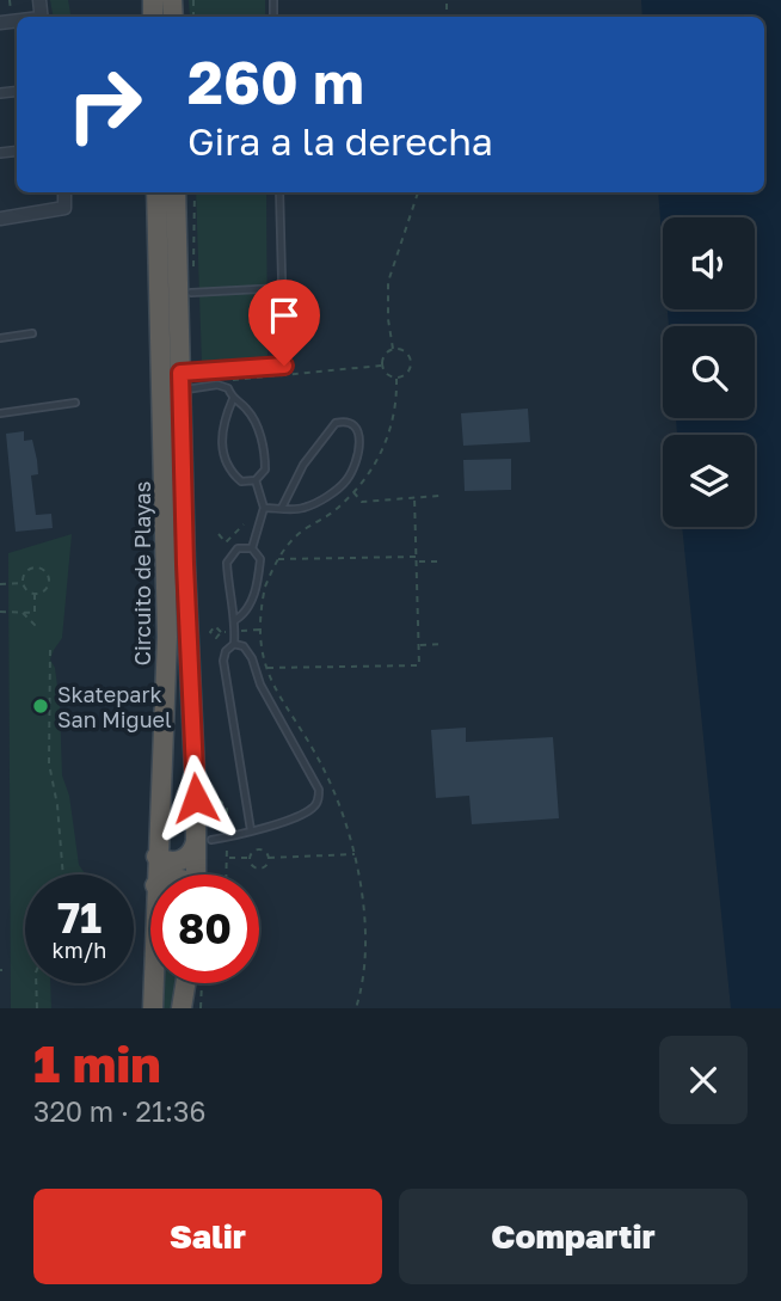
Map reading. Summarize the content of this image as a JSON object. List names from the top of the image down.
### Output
{
  "streets": {
    "highway": ["Circuito de Playas"]
  },
  "places": ["Skatepark San Miguel"],
  "page": {
    "turn": ["260 m", "Gira a la derecha"],
    "speed": "71 km/h",
    "limit": "80",
    "heading": ["1 min", "320 m · 21:36"],
    "buttons": ["Salir", "Compartir"]
  }
}
